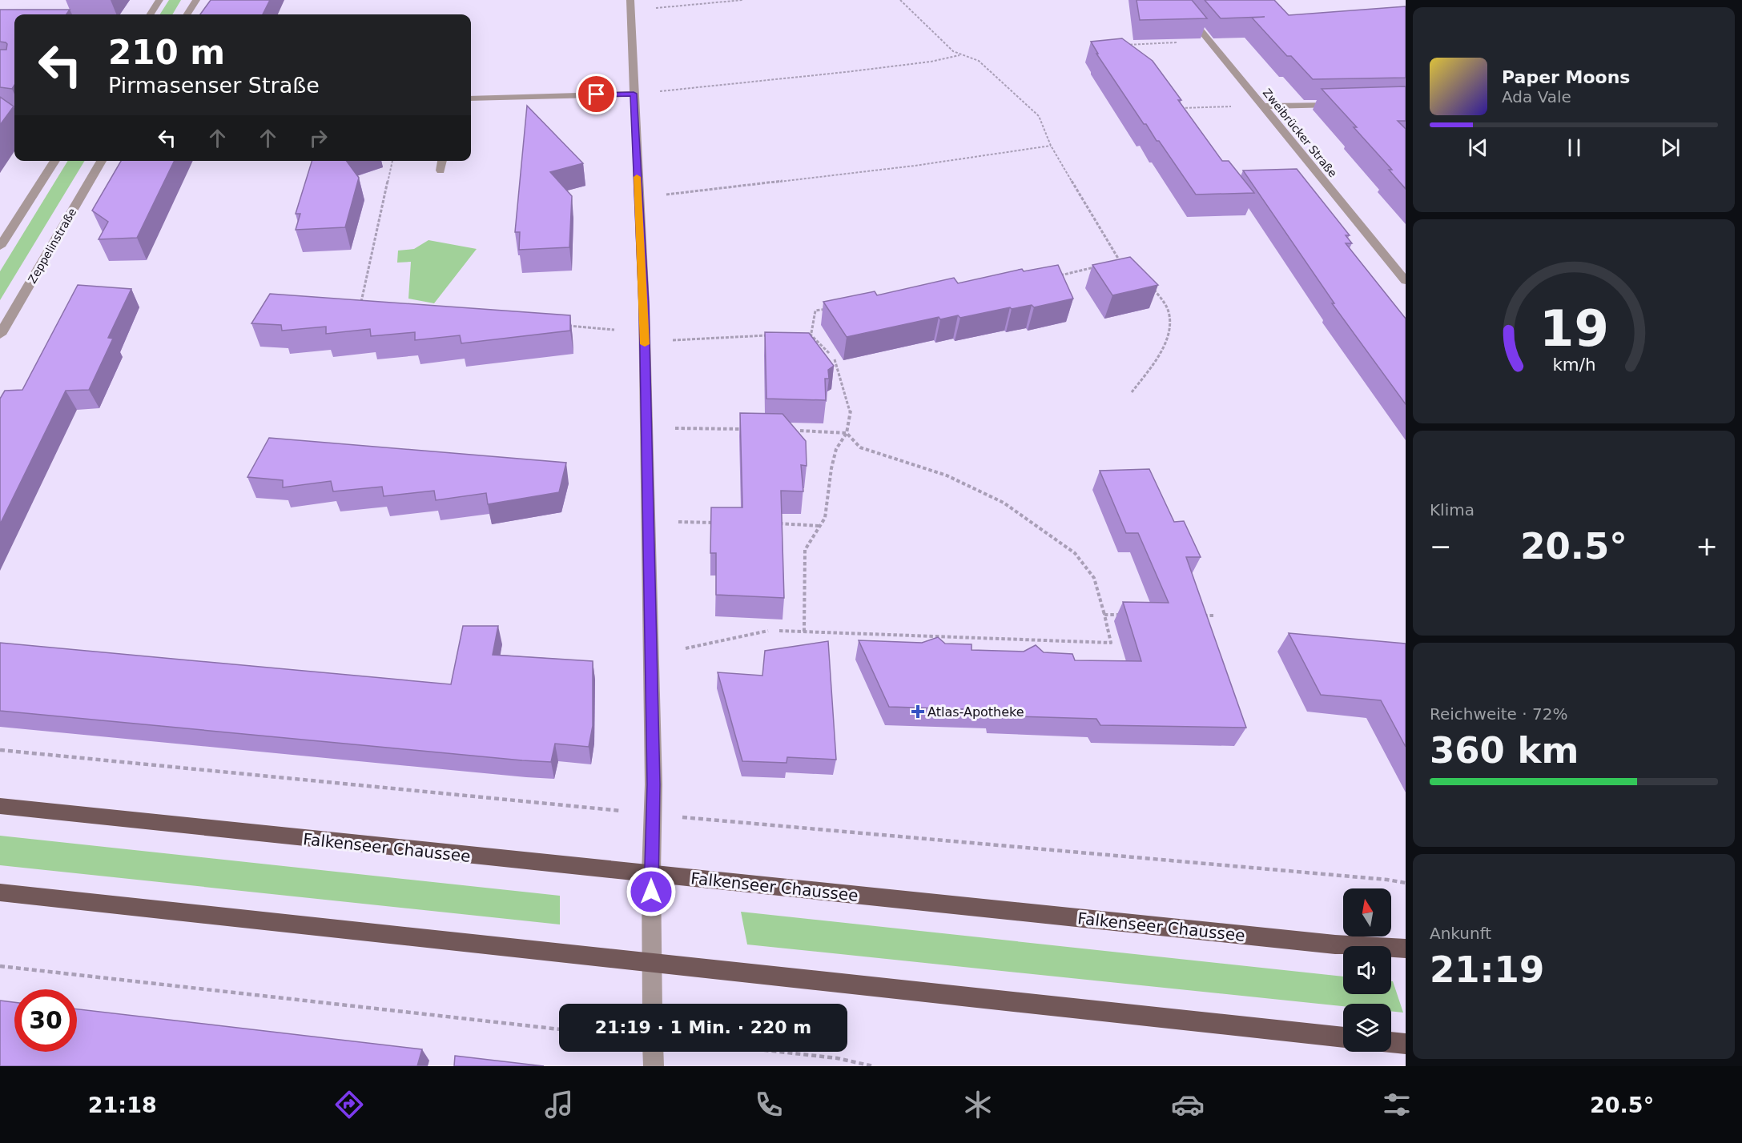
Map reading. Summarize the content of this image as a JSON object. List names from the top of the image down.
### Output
{
  "streets": {
    "main road": ["Falkenseer Chaussee"],
    "street": ["Zweibrücker Straße", "Zeppelinstraße"]
  },
  "places": {
    "health": ["Atlas-Apotheke"]
  },
  "north": "top",
  "page": {
    "turn": ["210 m", "Pirmasenser Straße"],
    "song": ["Paper Moons", "Ada Vale"],
    "tile": [
      "Klima",
      ["Reichweite · 72%", "360 km"],
      ["Ankunft", "21:19"]
    ],
    "heat": ["−", "20.5°", "+"],
    "limit": "30",
    "trip": "21:19 · 1 Min. · 220 m",
    "tabs": ["21:18", "20.5°"],
    "gauge": ["19", "km/h"]
  }
}
